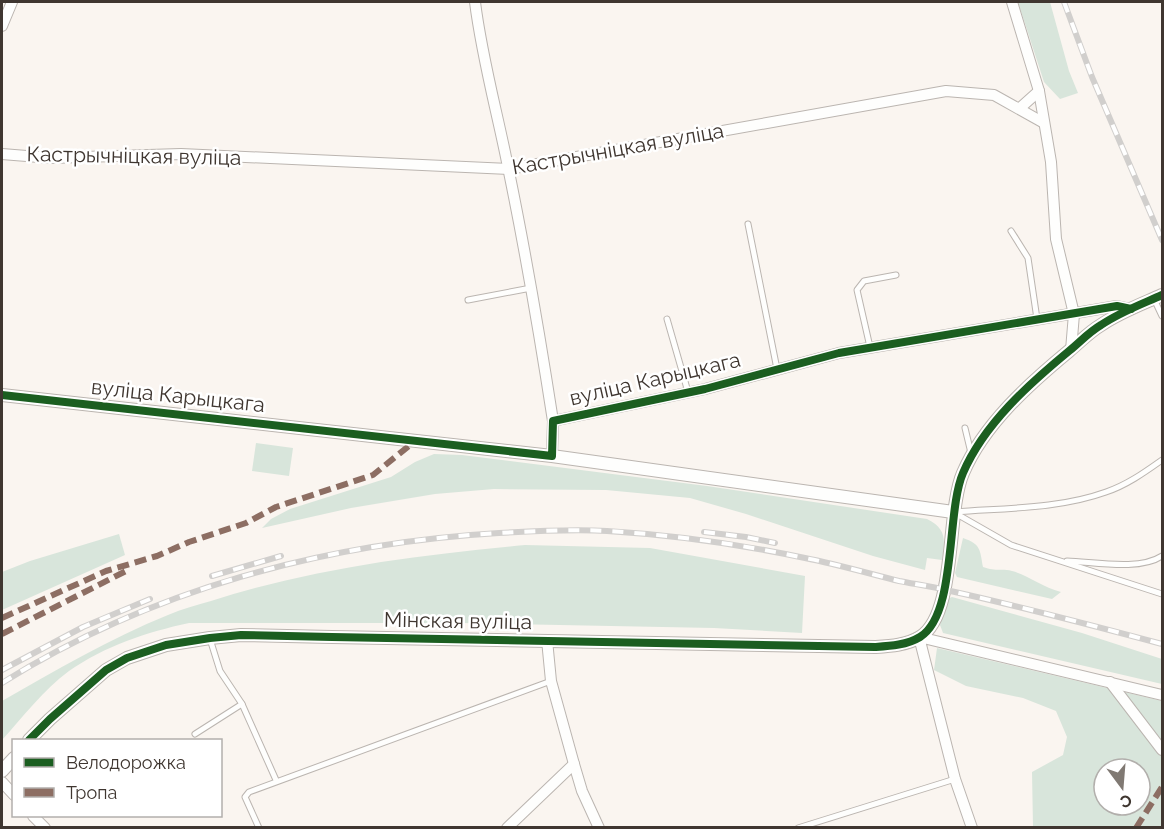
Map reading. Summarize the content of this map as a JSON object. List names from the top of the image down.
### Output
{
  "streets": {
    "street": ["Кастрычніцкая вуліца", "вуліца Карыцкага", "Мінская вуліца"]
  },
  "legend": ["Велодорожка", "Тропа"],
  "north": "bottom"
}
